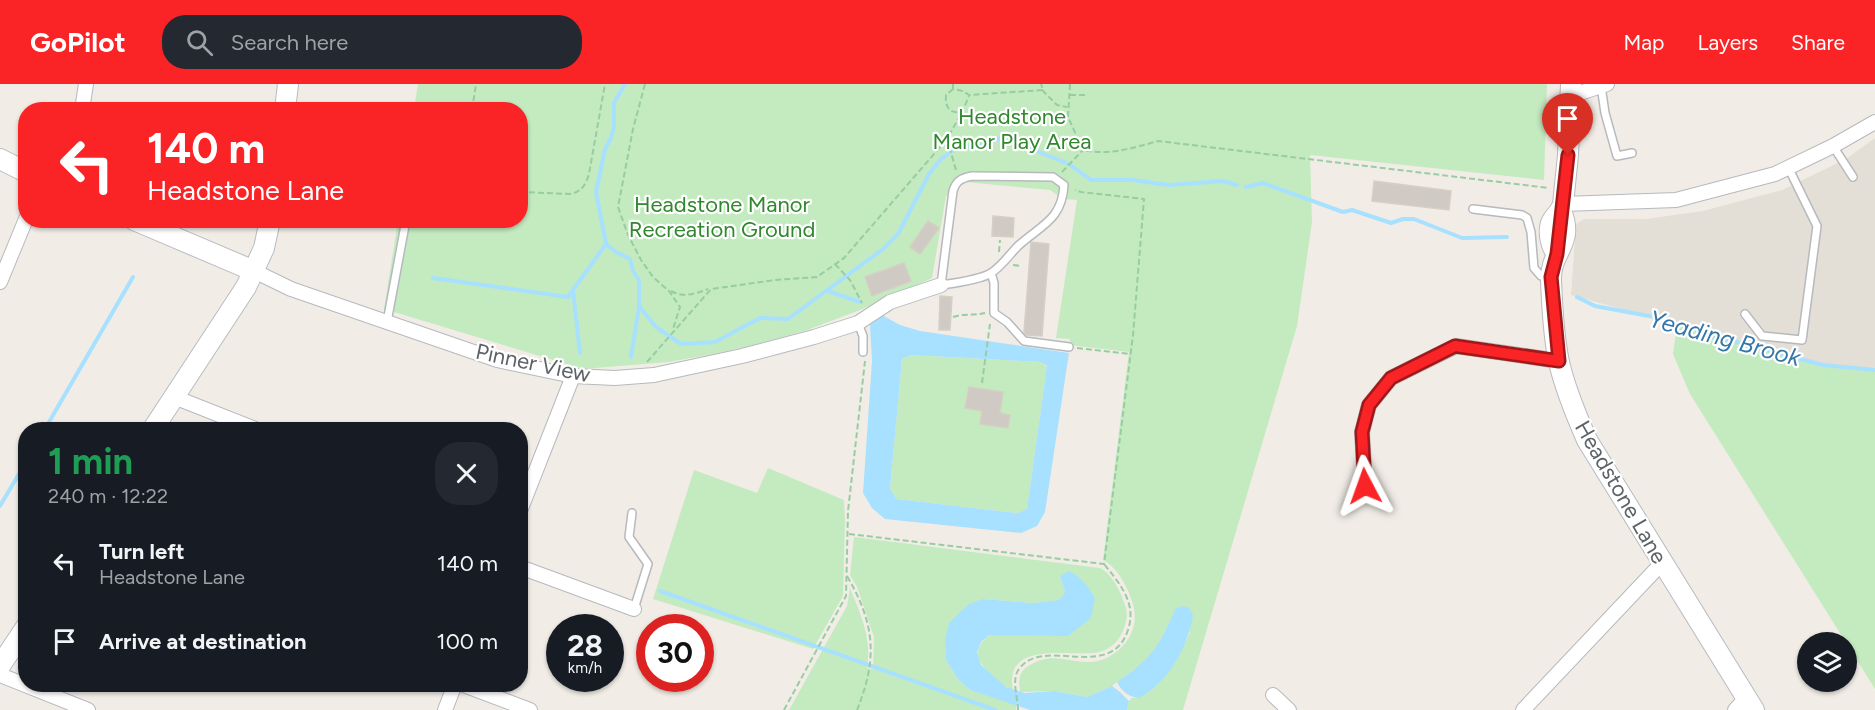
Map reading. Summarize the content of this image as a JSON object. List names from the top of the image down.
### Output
{
  "streets": {
    "street": ["Pinner View", "Headstone Lane"]
  },
  "water": ["Yeading Brook"],
  "parks": ["Headstone Manor Play Area", "Headstone Manor Recreation Ground"],
  "page": {
    "header": "GoPilot",
    "search": "Search here",
    "nav": ["Map", "Layers", "Share"],
    "turn": ["140 m", "Headstone Lane"],
    "heading": ["1 min", "240 m · 12:22"],
    "list": [
      {
        "name": "Turn left",
        "note": "Headstone Lane",
        "value": "140 m"
      },
      {
        "name": "Arrive at destination",
        "value": "100 m"
      }
    ],
    "speed": "28 km/h",
    "limit": "30"
  }
}
